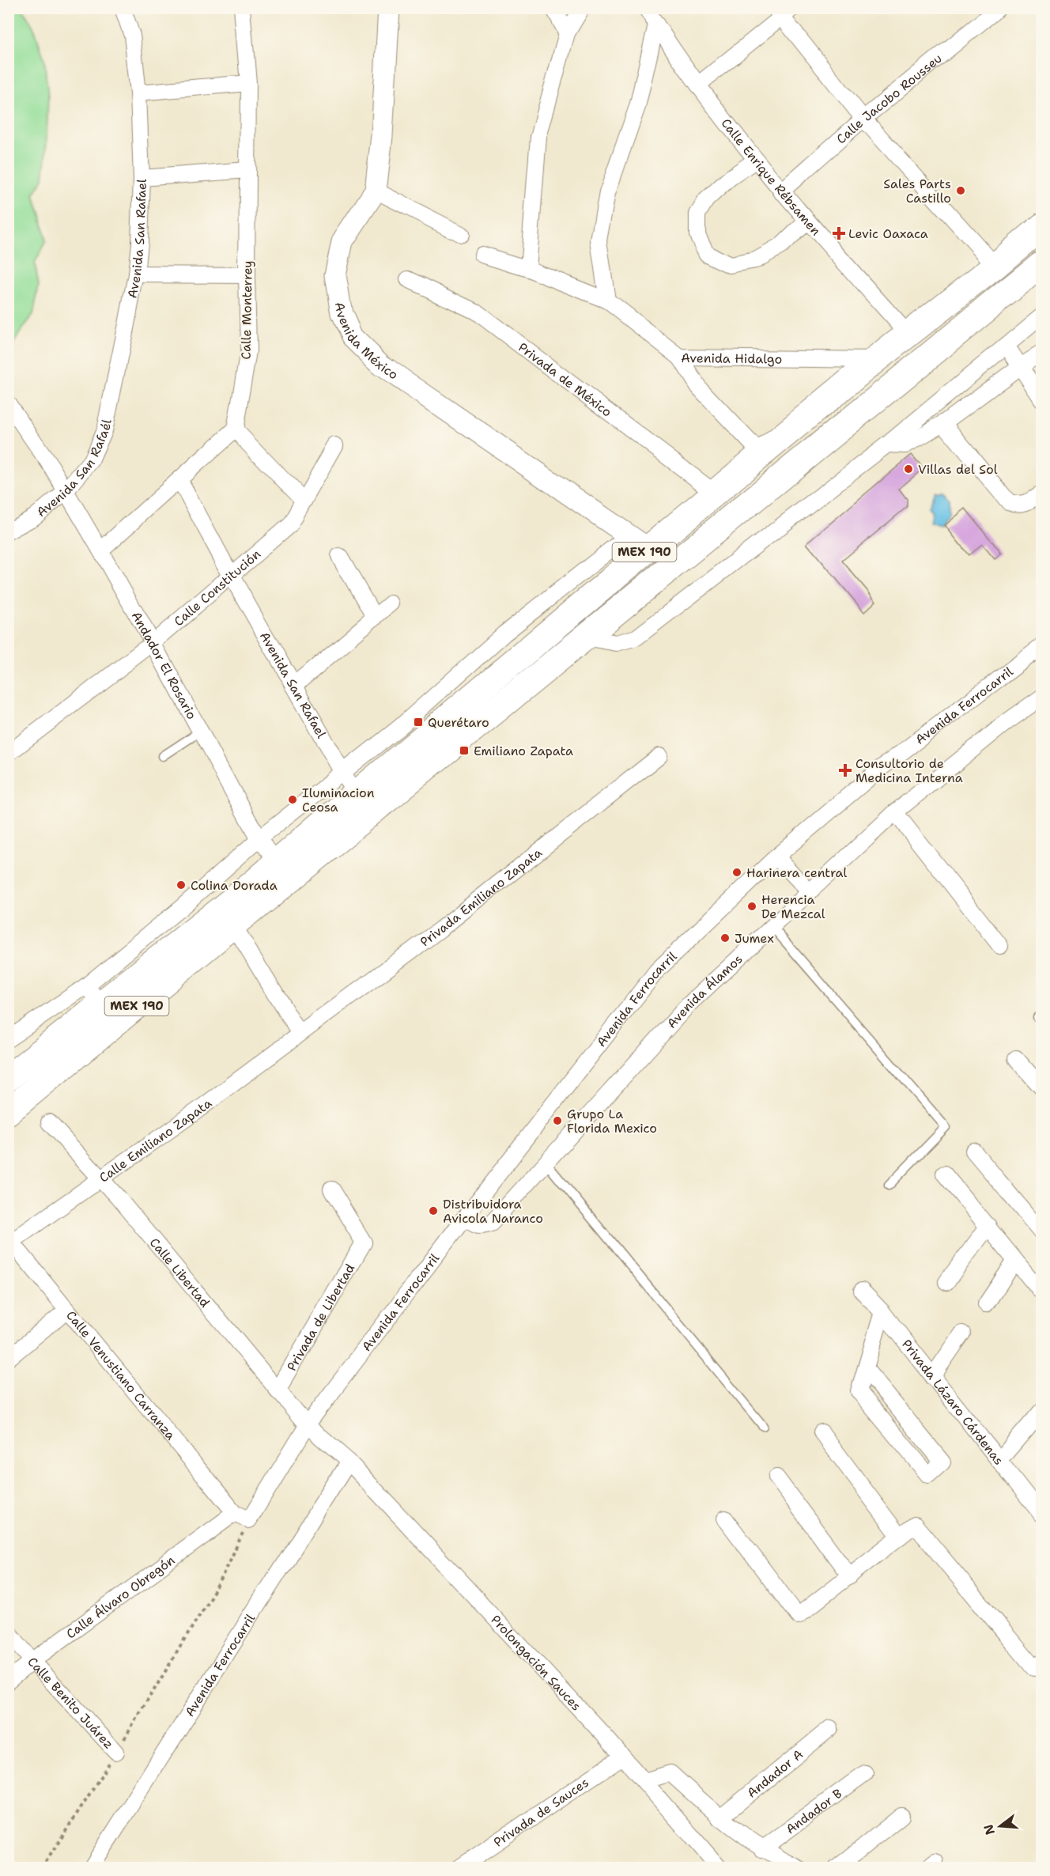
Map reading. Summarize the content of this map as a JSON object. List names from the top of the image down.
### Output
{
  "streets": {
    "highway": ["MEX 190"],
    "street": [
      "Calle Jacobo Rousseu",
      "Calle Enrique Rébsamen",
      "Avenida San Rafael",
      "Calle Monterrey",
      "Avenida México",
      "Avenida Hidalgo",
      "Privada de México",
      "Avenida San Rafaél",
      "Calle Constitución",
      "Andador El Rosario",
      "Avenida Ferrocarril",
      "Privada Emiliano Zapata",
      "Avenida Álamos",
      "Calle Emiliano Zapata",
      "Calle Libertad",
      "Privada de Libertad",
      "Calle Venustiano Carranza",
      "Privada Lázaro Cárdenas",
      "Calle Álvaro Obregón",
      "Prolongación Sauces",
      "Calle Benito Juárez",
      "Andador A",
      "Andador B",
      "Privada de Sauces"
    ]
  },
  "crossings": [
    ["Calle Jacobo Rousseu", "Calle Enrique Rébsamen"],
    ["Calle Enrique Rébsamen", "MEX 190"],
    ["Avenida San Rafael", "Avenida San Rafaél"],
    ["Avenida San Rafael", "MEX 190"],
    ["Avenida San Rafael", "Calle Constitución"],
    ["Avenida México", "MEX 190"],
    ["Avenida Hidalgo", "MEX 190"],
    ["Privada de México", "MEX 190"],
    ["Avenida San Rafaél", "Andador El Rosario"],
    ["MEX 190", "Andador El Rosario"],
    ["Calle Constitución", "Andador El Rosario"],
    ["Avenida Ferrocarril", "Avenida Álamos"],
    ["Avenida Ferrocarril", "Calle Libertad"],
    ["Avenida Ferrocarril", "Prolongación Sauces"],
    ["Privada Emiliano Zapata", "Calle Emiliano Zapata"],
    ["Calle Emiliano Zapata", "Calle Libertad"],
    ["Calle Emiliano Zapata", "Calle Venustiano Carranza"],
    ["Calle Libertad", "Privada de Libertad"],
    ["Calle Libertad", "Prolongación Sauces"],
    ["Calle Venustiano Carranza", "Calle Álvaro Obregón"],
    ["Calle Álvaro Obregón", "Calle Benito Juárez"],
    ["Prolongación Sauces", "Privada de Sauces"]
  ],
  "places": {
    "other": [
      "Sales Parts Castillo",
      "Villas del Sol",
      "Iluminacion Ceosa",
      "Harinera central",
      "Colina Dorada",
      "Herencia De Mezcal",
      "Jumex",
      "Grupo La Florida Mexico",
      "Distribuidora Avicola Naranco"
    ],
    "health": ["Levic Oaxaca", "Consultorio de Medicina Interna"],
    "transit": ["Querétaro", "Emiliano Zapata"]
  },
  "north": "left"
}
